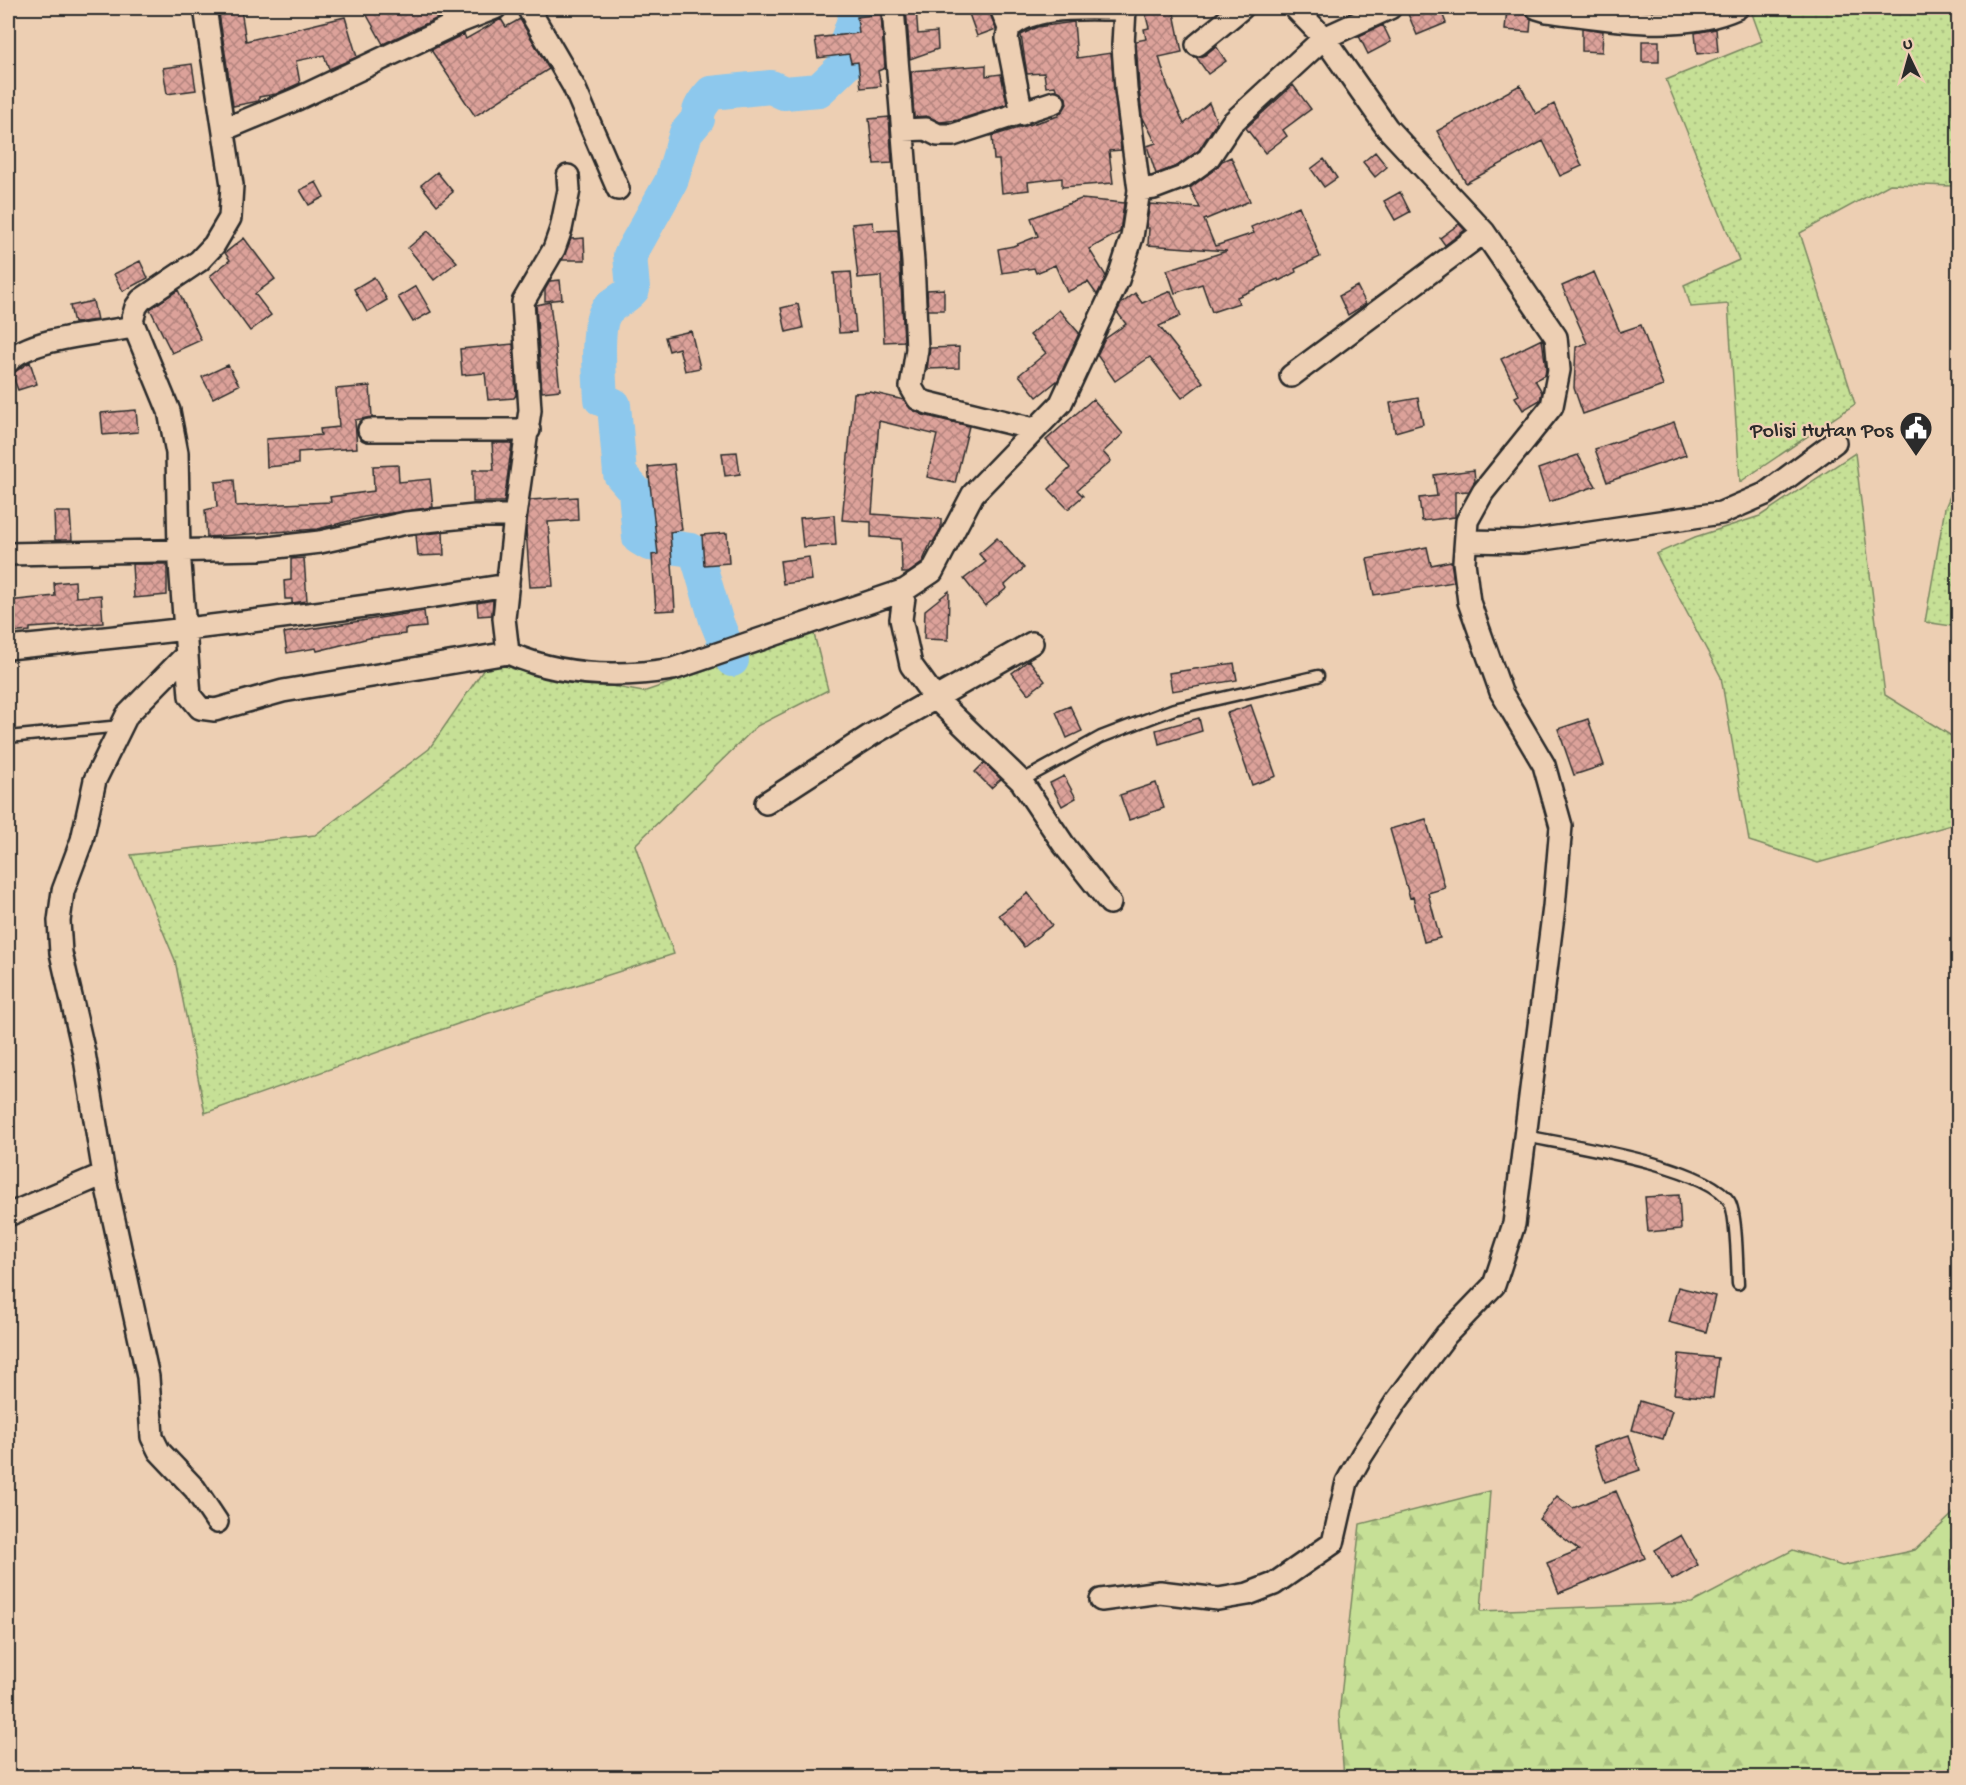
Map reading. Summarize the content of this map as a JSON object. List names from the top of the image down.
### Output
{
  "places": {
    "public building": ["Polisi Hutan Pos"]
  },
  "north": "top"
}
